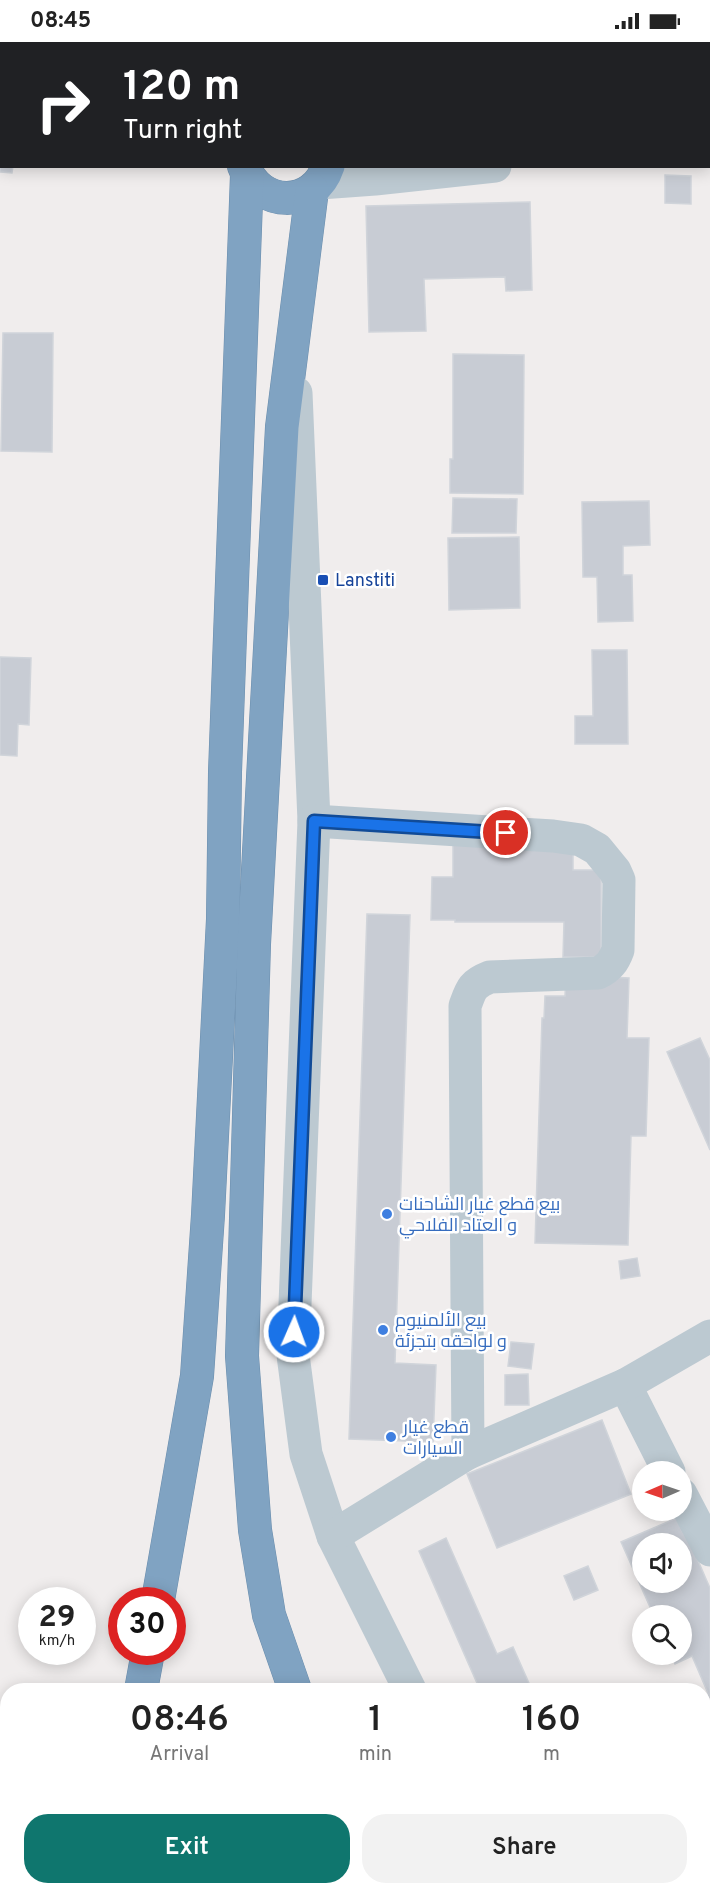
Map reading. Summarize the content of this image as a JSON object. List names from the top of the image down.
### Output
{
  "places": {
    "transit": ["Lanstiti"],
    "other": ["بيع قطع غيار الشاحنات و العتاد الفلاحي", "بيع الألمنيوم و لواحقه بتجزئة", "قطع غيار السيارات"]
  },
  "north": "left",
  "page": {
    "status": "08:45",
    "turn": ["120 m", "Turn right"],
    "speed": "29 km/h",
    "limit": "30",
    "eta": [
      "08:46",
      "Arrival",
      "1",
      "min",
      "160",
      "m"
    ],
    "buttons": ["Exit", "Share"]
  }
}
